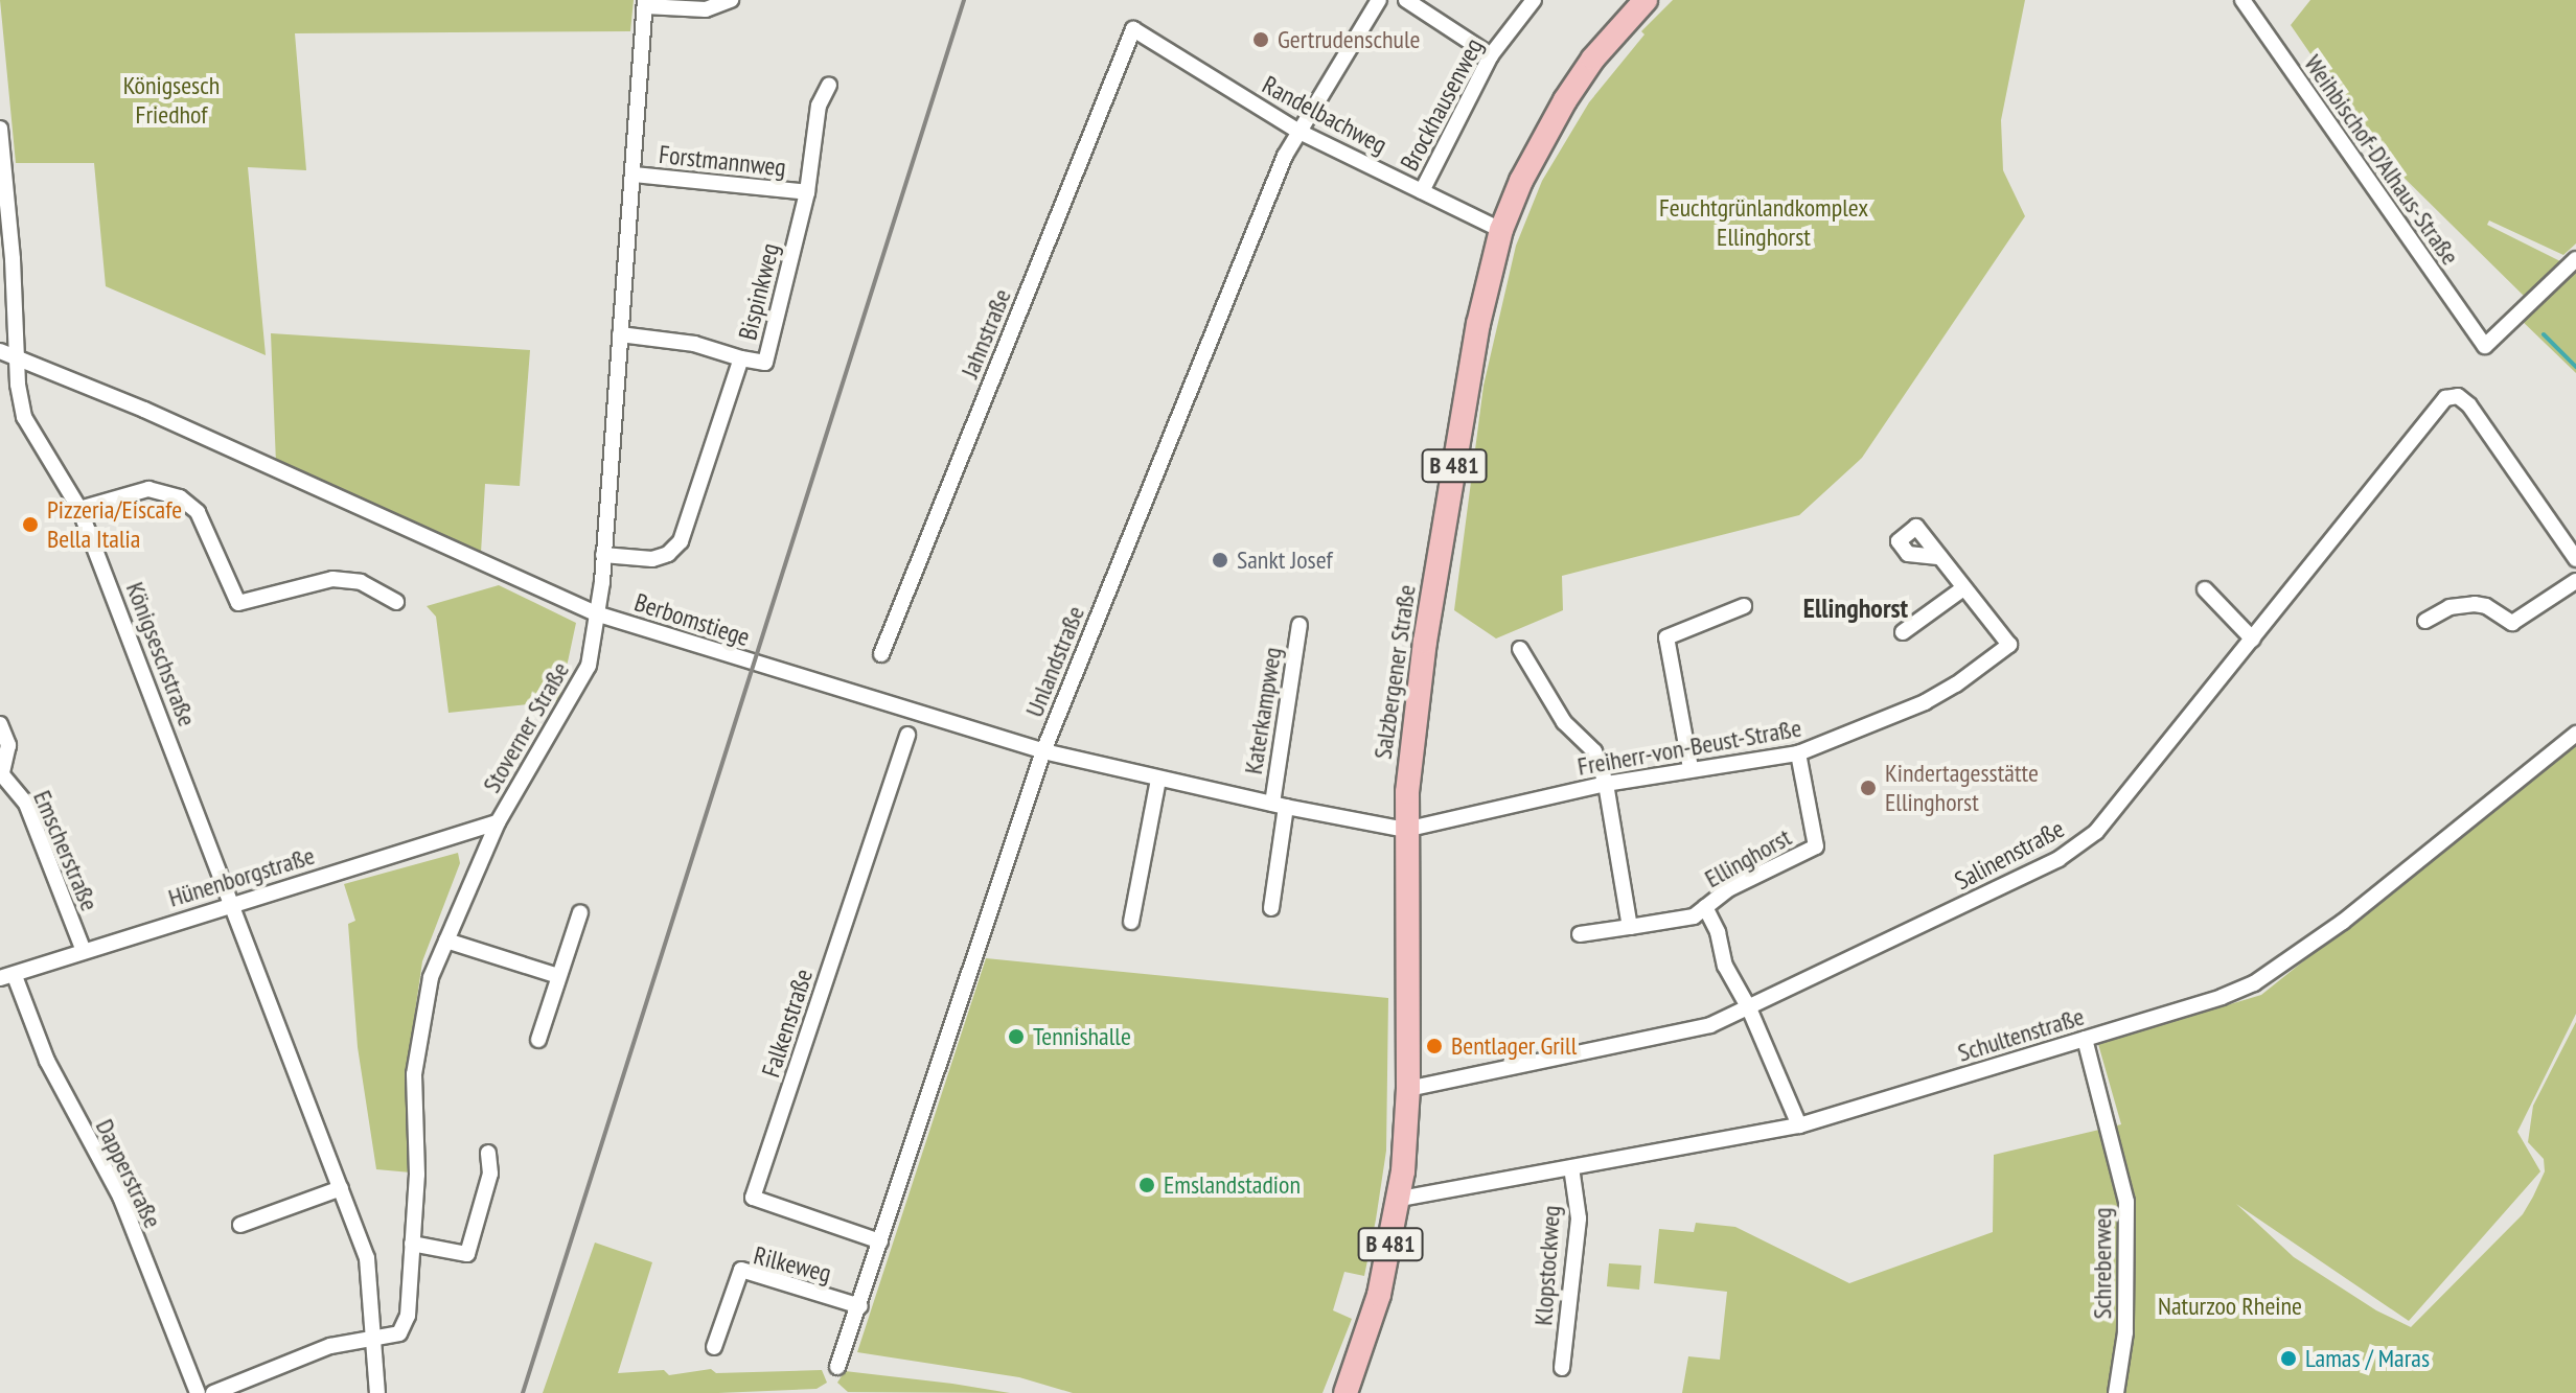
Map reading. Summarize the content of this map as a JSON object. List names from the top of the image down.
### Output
{
  "streets": {
    "main road": ["B 481", "Salzbergener Straße"],
    "street": [
      "Brockhausenweg",
      "Randelbachweg",
      "Weihbischof-D'Alhaus-Straße",
      "Forstmannweg",
      "Bispinkweg",
      "Jahnstraße",
      "Berbomstiege",
      "Königseschstraße",
      "Unlandstraße",
      "Katerkampweg",
      "Stoverner Straße",
      "Freiherr-von-Beust-Straße",
      "Emscherstraße",
      "Salinenstraße",
      "Ellinghorst",
      "Hünenborgstraße",
      "Falkenstraße",
      "Schultenstraße",
      "Dapperstraße",
      "Schreberweg",
      "Rilkeweg",
      "Klopstockweg"
    ]
  },
  "crossings": [
    ["Brockhausenweg", "Randelbachweg"],
    ["Randelbachweg", "Jahnstraße"],
    ["Randelbachweg", "Unlandstraße"],
    ["Randelbachweg", "Salzbergener Straße"],
    ["Forstmannweg", "Bispinkweg"],
    ["Forstmannweg", "Stoverner Straße"],
    ["Bispinkweg", "Stoverner Straße"],
    ["Berbomstiege", "Königseschstraße"],
    ["Berbomstiege", "Unlandstraße"],
    ["Berbomstiege", "Salzbergener Straße"],
    ["Berbomstiege", "Katerkampweg"],
    ["Berbomstiege", "Stoverner Straße"],
    ["Berbomstiege", "Freiherr-von-Beust-Straße"],
    ["Königseschstraße", "Stoverner Straße"],
    ["Königseschstraße", "Hünenborgstraße"],
    ["Unlandstraße", "Falkenstraße"],
    ["Unlandstraße", "Rilkeweg"],
    ["Salzbergener Straße", "Freiherr-von-Beust-Straße"],
    ["Salzbergener Straße", "Salinenstraße"],
    ["Salzbergener Straße", "Schultenstraße"],
    ["Stoverner Straße", "Hünenborgstraße"],
    ["Freiherr-von-Beust-Straße", "Ellinghorst"],
    ["Emscherstraße", "Hünenborgstraße"],
    ["Salinenstraße", "Ellinghorst"],
    ["Ellinghorst", "Schultenstraße"],
    ["Hünenborgstraße", "Dapperstraße"],
    ["Schultenstraße", "Schreberweg"],
    ["Schultenstraße", "Klopstockweg"]
  ],
  "districts": ["Ellinghorst"],
  "parks": ["Königsesch Friedhof", "Feuchtgrünlandkomplex Ellinghorst", "Naturzoo Rheine"],
  "places": [
    "Gertrudenschule",
    "Pizzeria/Eiscafe Bella Italia",
    "Sankt Josef",
    "Kindertagesstätte Ellinghorst",
    "Tennishalle",
    "Bentlager Grill",
    "Emslandstadion",
    "Lamas / Maras"
  ]
}
